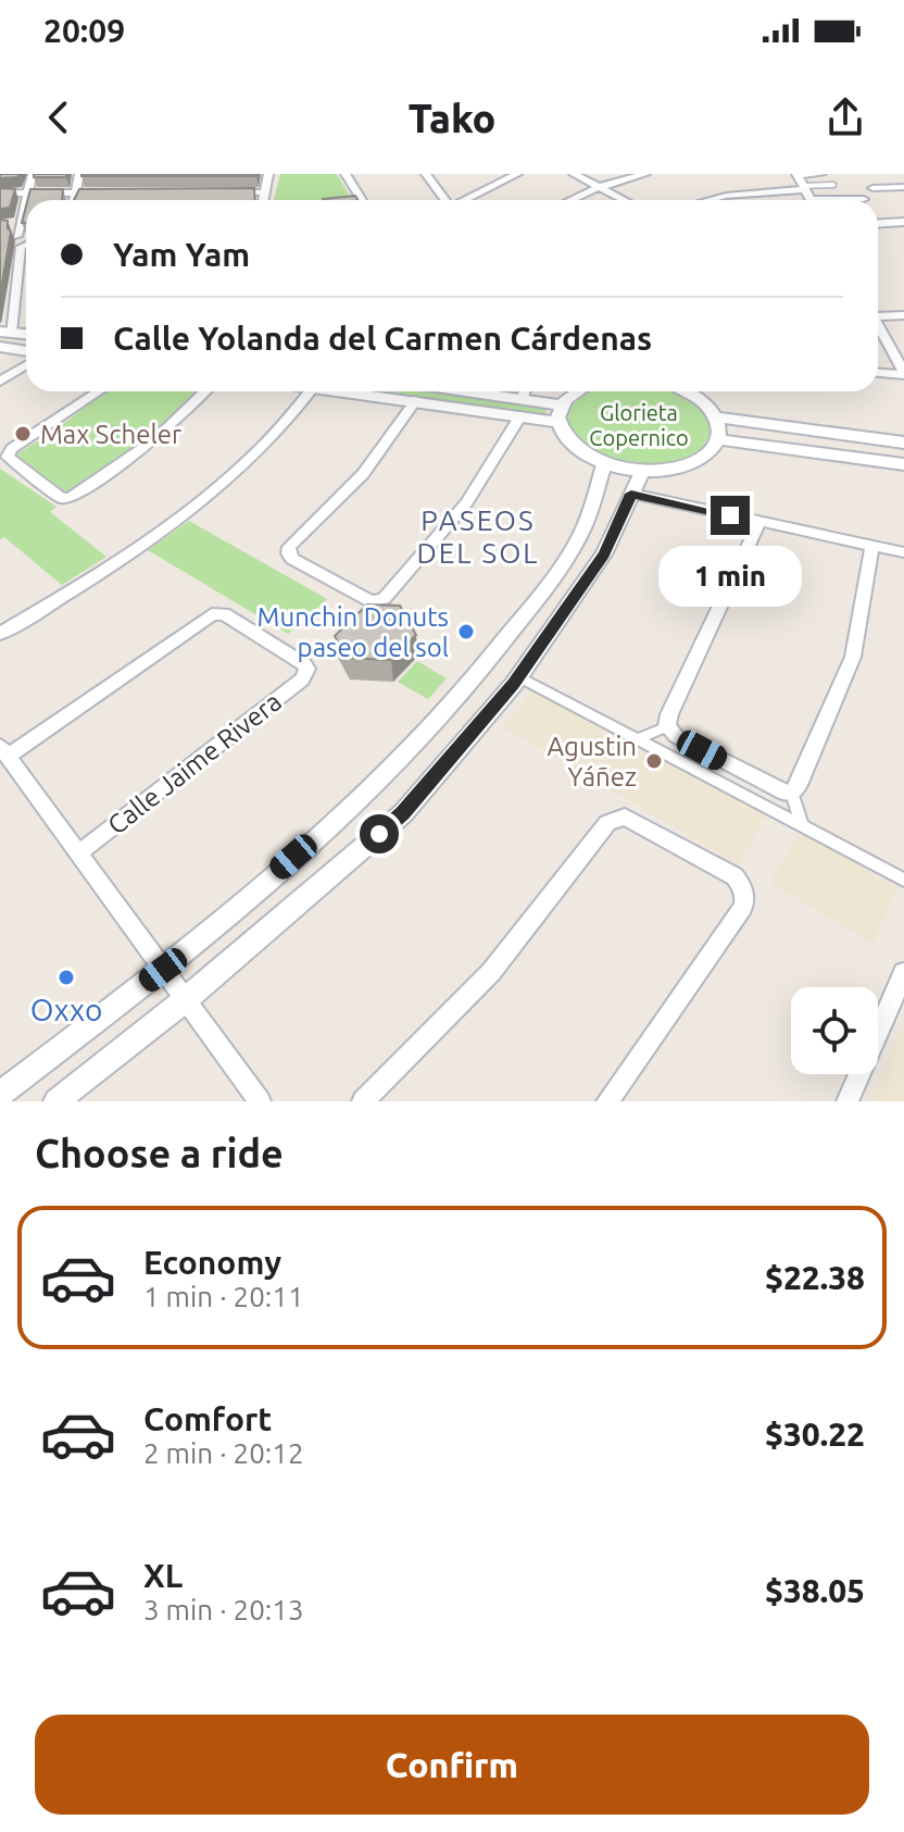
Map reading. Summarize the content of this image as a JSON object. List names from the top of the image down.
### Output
{
  "streets": {
    "street": ["Calle Jaime Rivera"]
  },
  "districts": ["PASEOS DEL SOL"],
  "parks": ["Glorieta Copernico"],
  "places": [
    "Max Scheler",
    "Munchin Donuts paseo del sol",
    "Agustin Yáñez",
    "Oxxo"
  ],
  "page": {
    "status": "20:09",
    "header": "Tako",
    "banner": ["Yam Yam", "Calle Yolanda del Carmen Cárdenas"],
    "bubble": "1 min",
    "heading": "Choose a ride",
    "list": [
      {
        "name": "Economy",
        "note": "1 min · 20:11",
        "value": "$22.38"
      },
      {
        "name": "Comfort",
        "note": "2 min · 20:12",
        "value": "$30.22"
      },
      {
        "name": "XL",
        "note": "3 min · 20:13",
        "value": "$38.05"
      }
    ],
    "buttons": "Confirm"
  }
}
